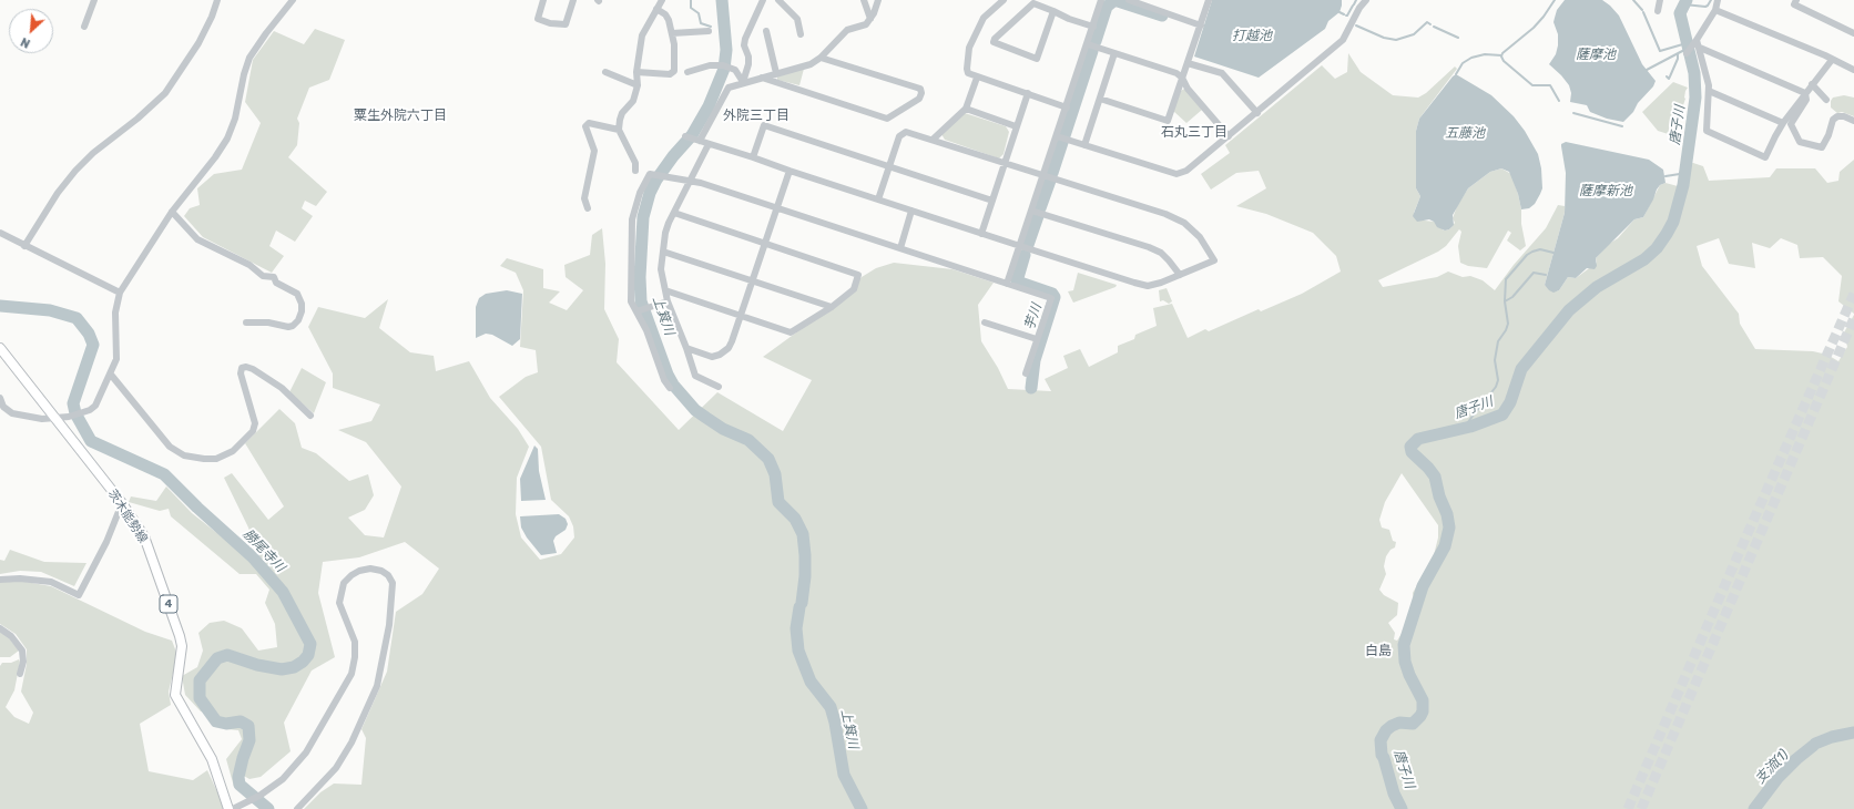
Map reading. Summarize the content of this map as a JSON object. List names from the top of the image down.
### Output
{
  "streets": {
    "main road": ["茨木能勢線", "4"]
  },
  "districts": [
    "粟生外院六丁目",
    "外院三丁目",
    "石丸三丁目",
    "白島"
  ],
  "water": [
    "打越池",
    "薩摩池",
    "唐子川",
    "五藤池",
    "薩摩新池",
    "上箕川",
    "芋川",
    "勝尾寺川",
    "支流(1)"
  ],
  "north": "bottom left"
}
